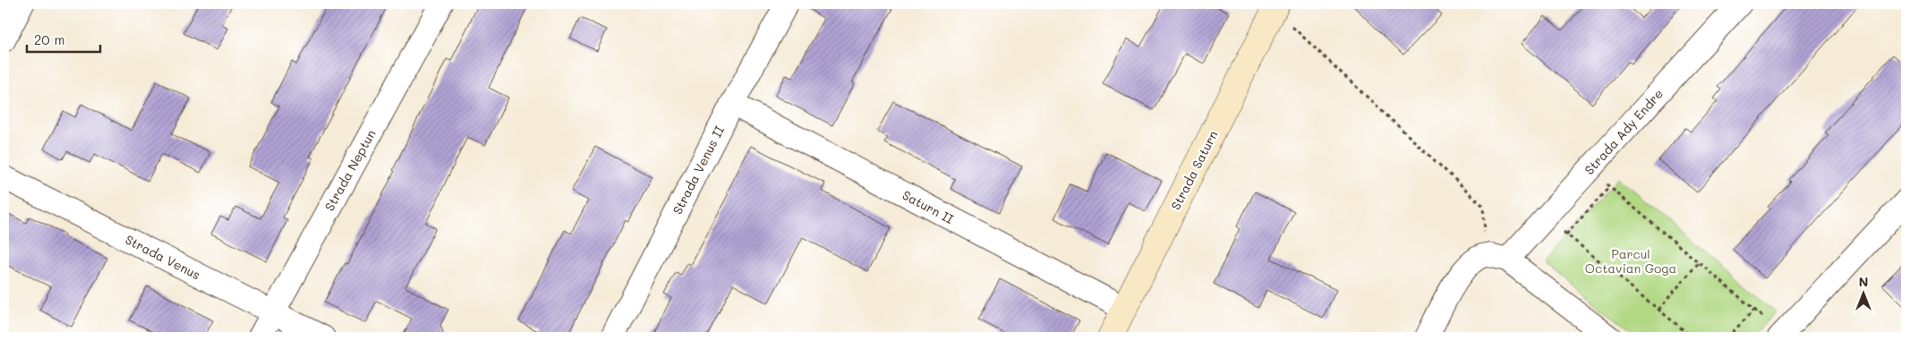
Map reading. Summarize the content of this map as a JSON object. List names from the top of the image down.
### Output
{
  "streets": {
    "street": [
      "Strada Ady Endre",
      "Strada Neptun",
      "Strada Venus II",
      "Strada Saturn",
      "Saturn II",
      "Strada Venus"
    ]
  },
  "crossings": [
    ["Strada Neptun", "Strada Venus"],
    ["Strada Venus II", "Saturn II"],
    ["Strada Saturn", "Saturn II"]
  ],
  "parks": ["Parcul Octavian Goga"],
  "scale_bar": "20 m",
  "north": "top"
}
